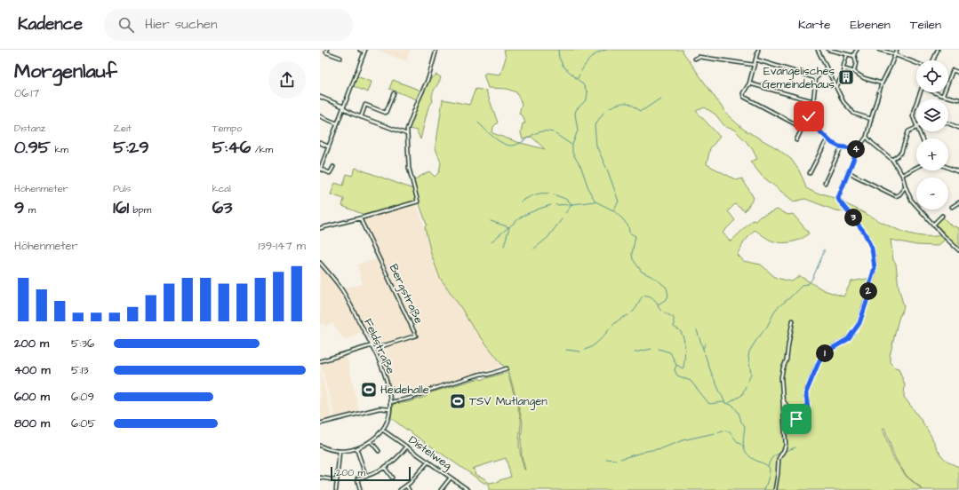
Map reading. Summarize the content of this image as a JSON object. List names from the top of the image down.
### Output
{
  "streets": {
    "street": ["Bergstraße", "Feldstraße", "Distelweg"]
  },
  "crossings": [
    ["Bergstraße", "Feldstraße"],
    ["Feldstraße", "Distelweg"]
  ],
  "places": {
    "building": ["Evangelisches Gemeindehaus"],
    "sports": ["Heidehalle", "TSV Mutlangen"]
  },
  "scale_bar": "200 m",
  "page": {
    "header": "Kadence",
    "search": "Hier suchen",
    "nav": ["Karte", "Ebenen", "Teilen"],
    "heading": ["Morgenlauf", "06:17"],
    "map_buttons": ["+", "−"],
    "stats": [
      ["Distanz", "0.95 km"],
      ["Zeit", "5:29"],
      ["Tempo", "5:46 /km"],
      ["Höhenmeter", "9 m"],
      ["Puls", "161 bpm"],
      ["kcal", "63"]
    ],
    "pins": [
      "4",
      "3",
      "2",
      "1"
    ],
    "chart": ["Höhenmeter", "139–147 m"],
    "list": [
      {
        "name": "200 m",
        "note": "5:36"
      },
      {
        "name": "400 m",
        "note": "5:13"
      },
      {
        "name": "600 m",
        "note": "6:09"
      },
      {
        "name": "800 m",
        "note": "6:05"
      }
    ],
    "scale": "200 m"
  }
}
